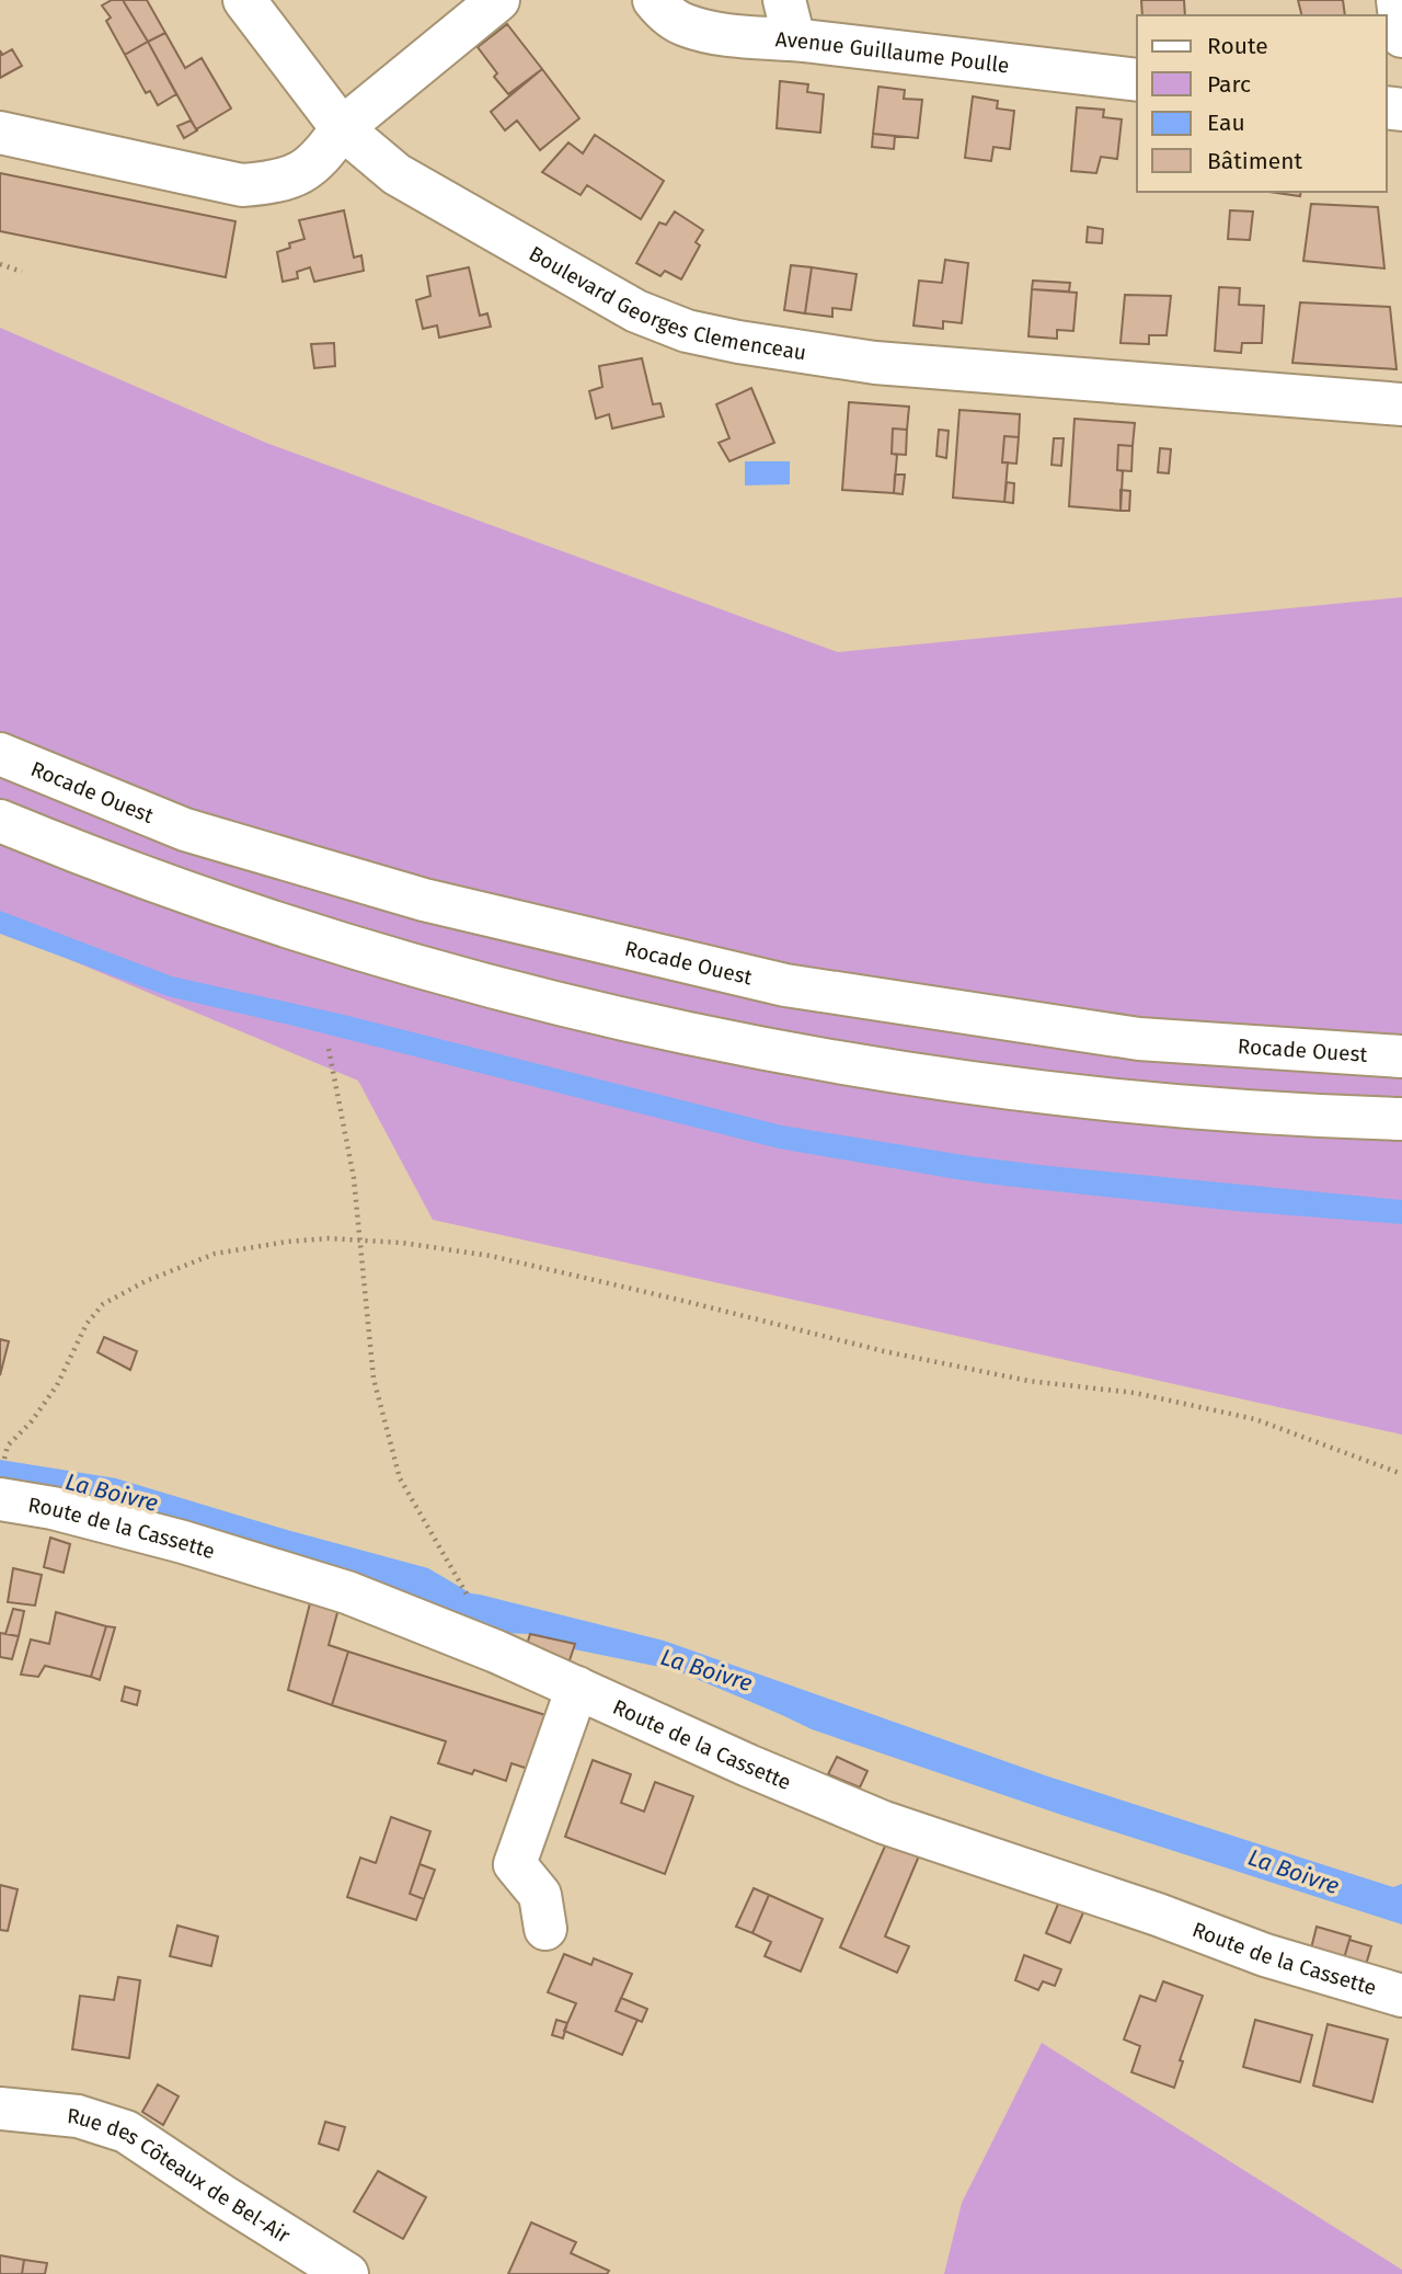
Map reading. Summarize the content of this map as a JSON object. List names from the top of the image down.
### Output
{
  "streets": {
    "street": [
      "Avenue Guillaume Poulle",
      "Boulevard Georges Clemenceau",
      "Rocade Ouest",
      "Route de la Cassette",
      "Rue des Côteaux de Bel-Air"
    ]
  },
  "water": ["La Boivre"],
  "legend": [
    "Route",
    "Parc",
    "Eau",
    "Bâtiment"
  ]
}
